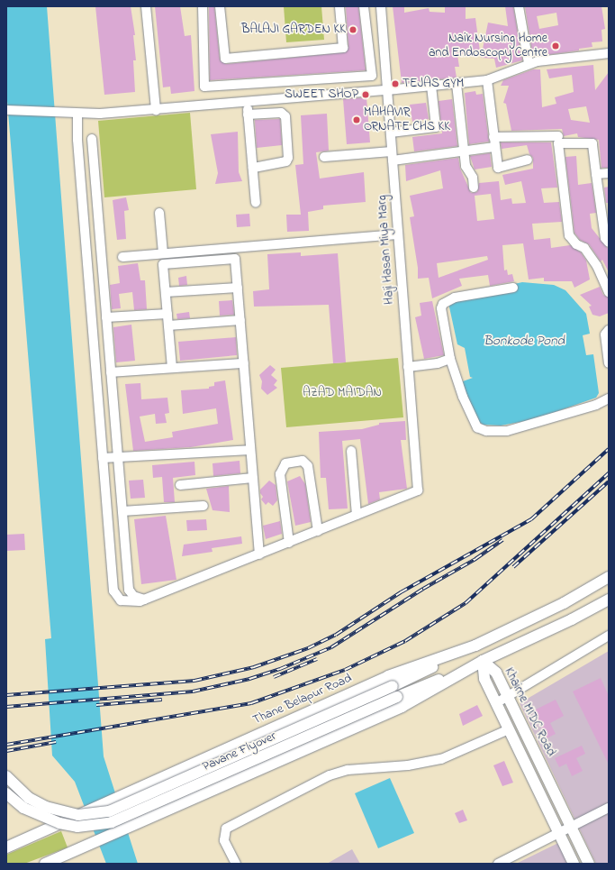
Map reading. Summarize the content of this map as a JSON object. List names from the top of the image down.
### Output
{
  "streets": {
    "main road": ["Thane Belapur Road", "Khairne MIDC Road", "Pavane Flyover"],
    "street": ["Haji Hasan Miya Marg"]
  },
  "crossings": [
    ["Thane Belapur Road", "Pavane Flyover"],
    ["Khairne MIDC Road", "Pavane Flyover"]
  ],
  "water": ["Bonkode Pond"],
  "parks": ["AZAD MAIDAN"],
  "places": [
    "BALAJI GARDEN KK",
    "Naik Nursing Home and Endoscopy Centre",
    "TEJAS GYM",
    "SWEET SHOP",
    "MAHAVIR ORNATE CHS KK"
  ]
}
